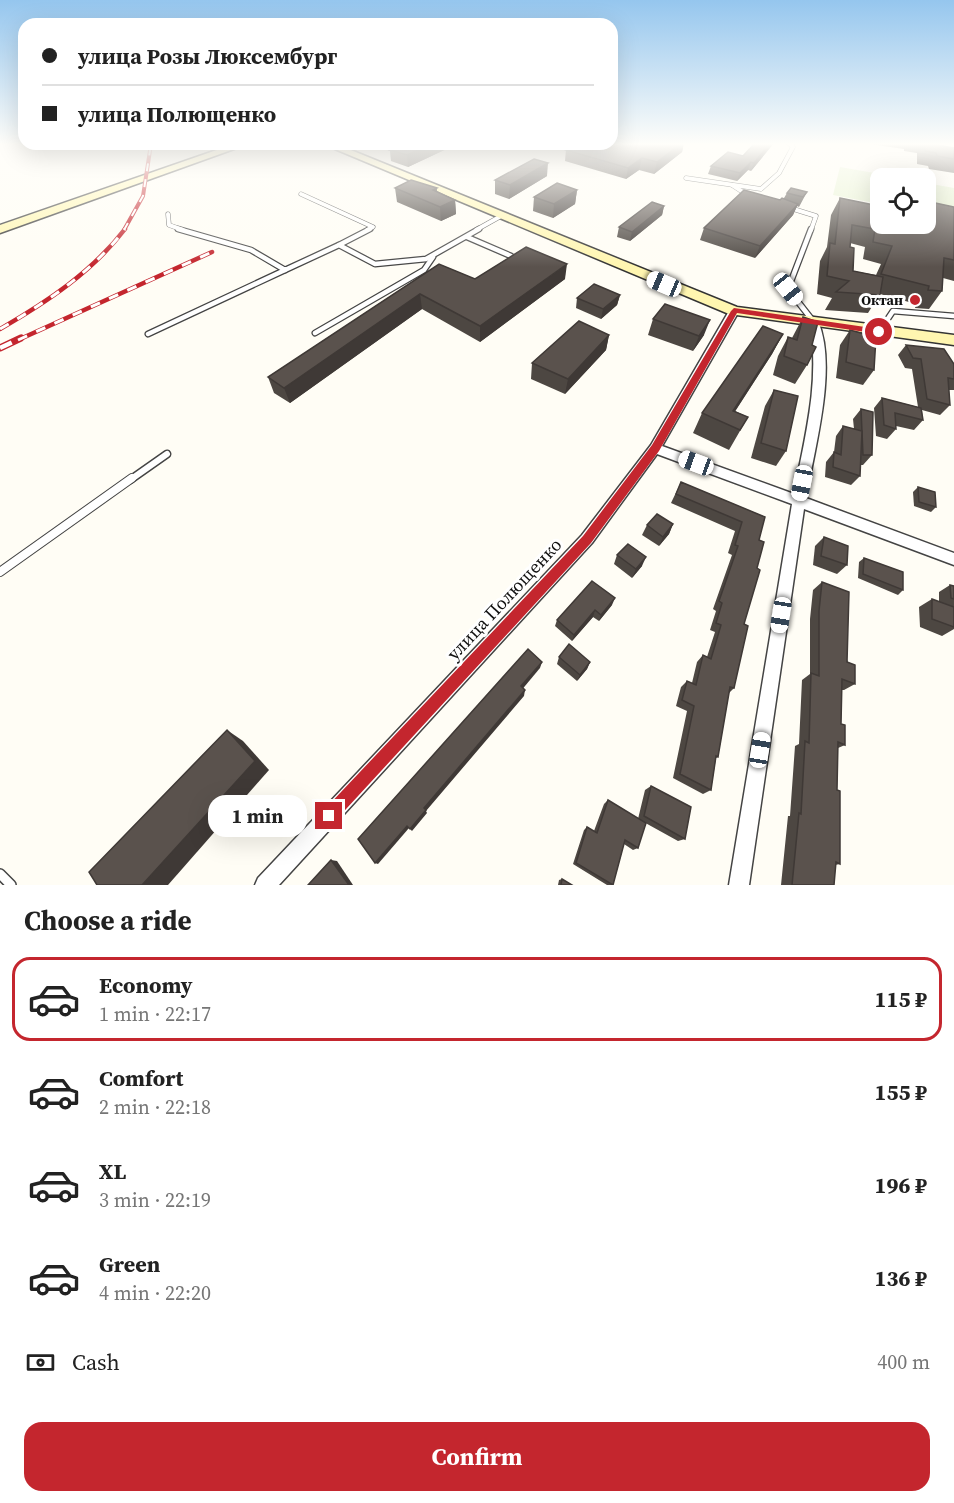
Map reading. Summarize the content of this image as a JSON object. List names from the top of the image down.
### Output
{
  "streets": {
    "street": ["улица Полющенко"]
  },
  "places": ["Октан"],
  "page": {
    "banner": ["улица Розы Люксембург", "улица Полющенко"],
    "bubble": "1 min",
    "heading": "Choose a ride",
    "list": [
      {
        "name": "Economy",
        "note": "1 min · 22:17",
        "value": "115 ₽"
      },
      {
        "name": "Comfort",
        "note": "2 min · 22:18",
        "value": "155 ₽"
      },
      {
        "name": "XL",
        "note": "3 min · 22:19",
        "value": "196 ₽"
      },
      {
        "name": "Green",
        "note": "4 min · 22:20",
        "value": "136 ₽"
      }
    ],
    "pay": ["Cash", "400 m"],
    "buttons": "Confirm"
  }
}
